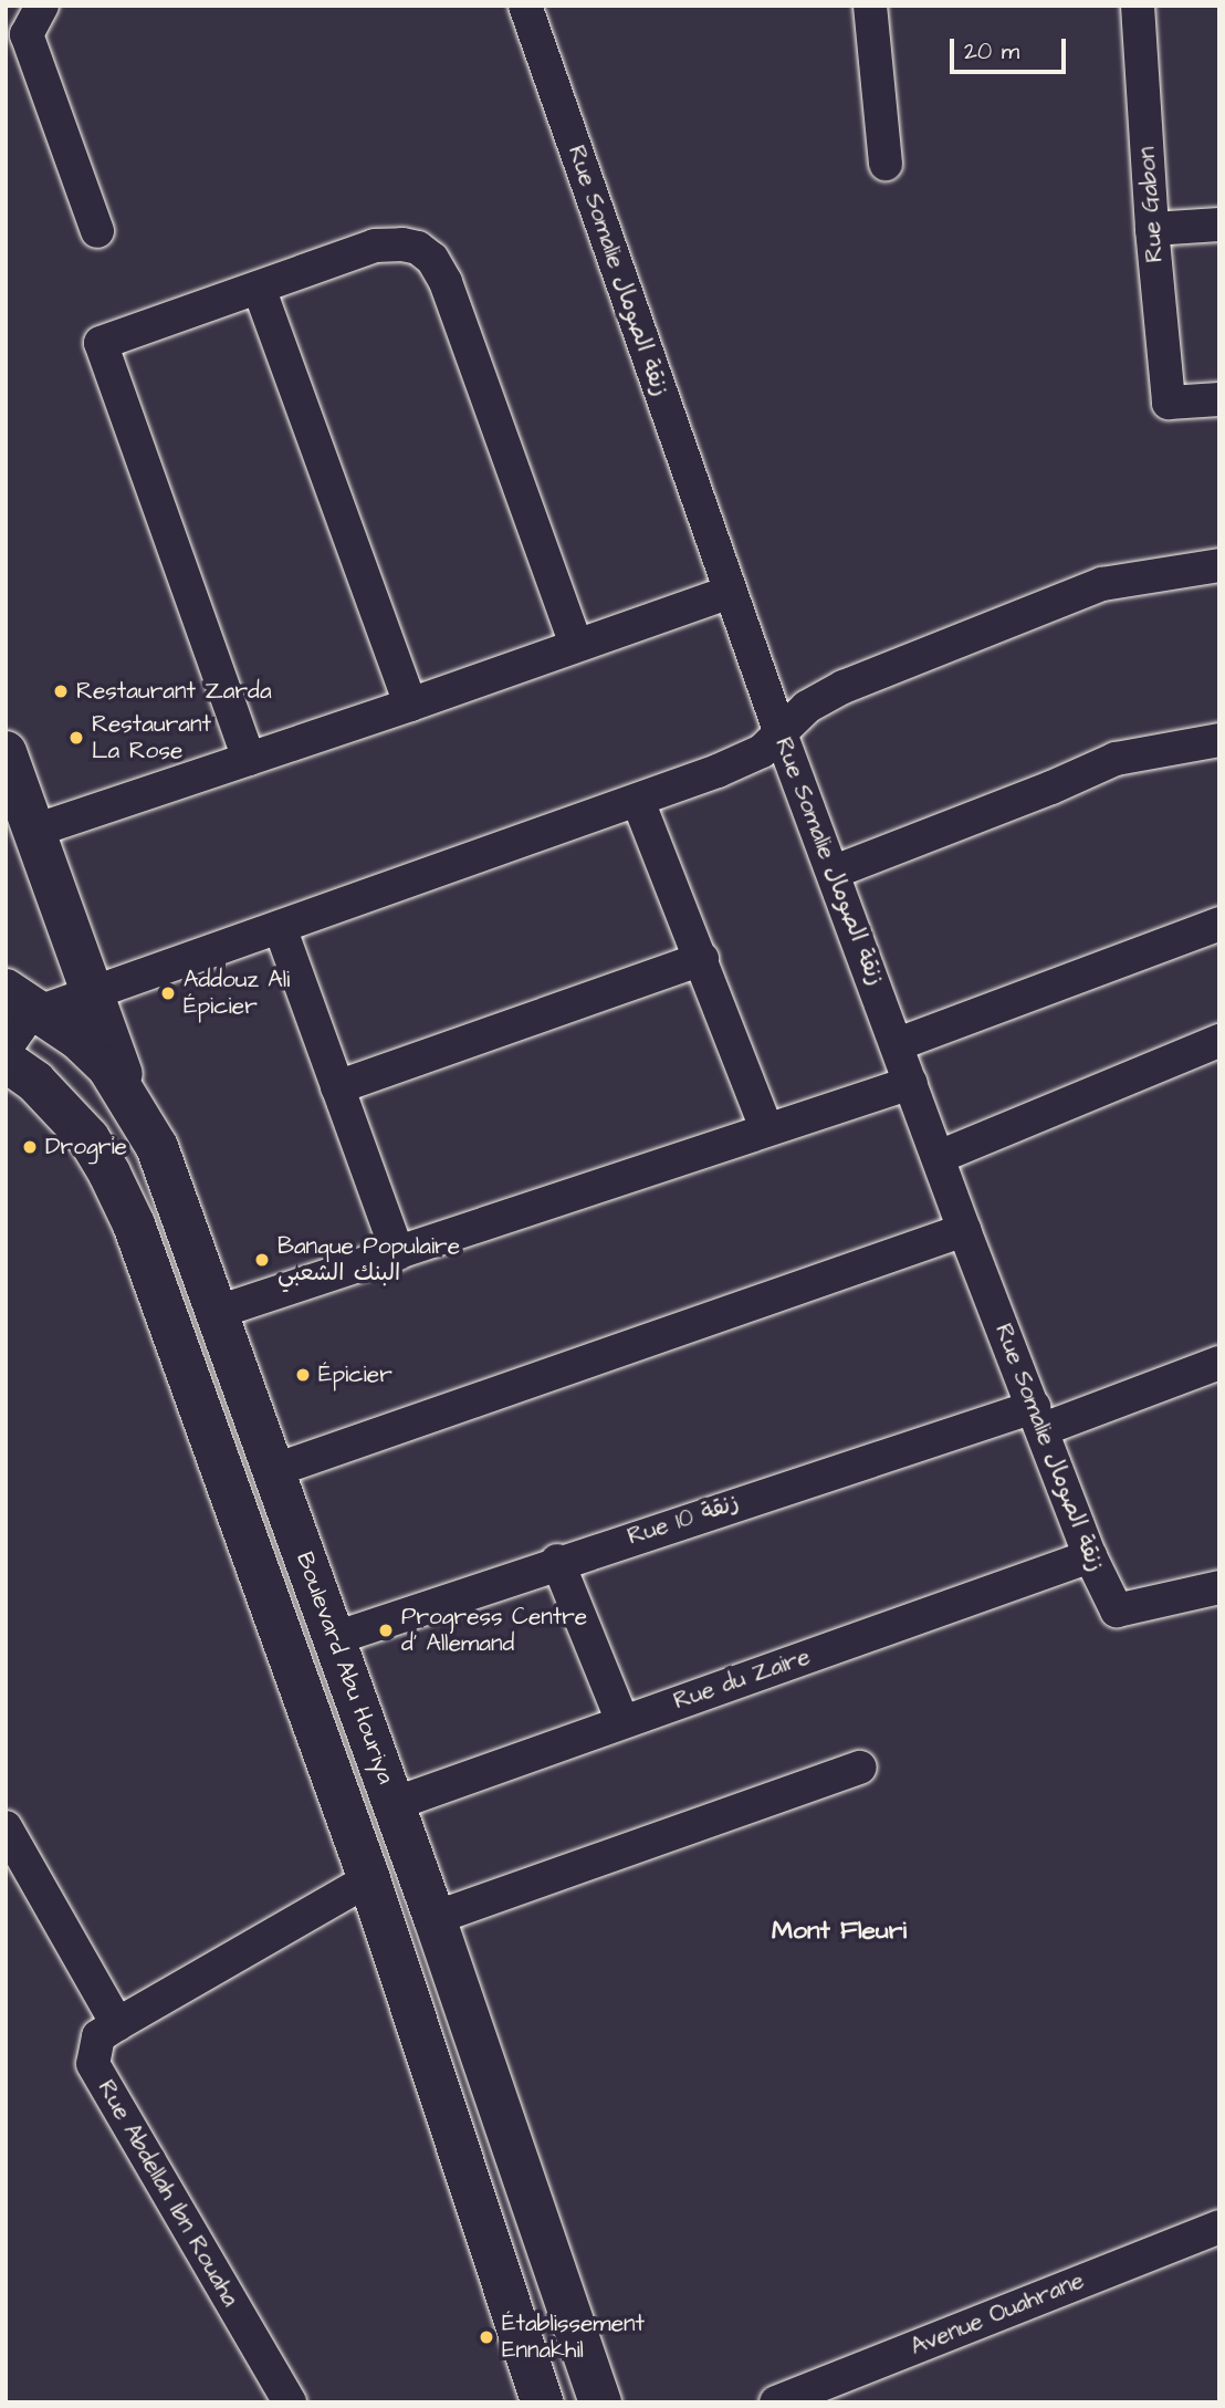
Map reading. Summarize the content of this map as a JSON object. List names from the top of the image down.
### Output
{
  "streets": {
    "main road": ["Boulevard Abu Houriya"],
    "street": [
      "Rue Gabon",
      "Rue Somalie زنقة الصومال",
      "Rue 10 زنقة",
      "Rue du Zaire",
      "Rue Abdellah Ibn Rouaha",
      "Avenue Ouahrane"
    ]
  },
  "crossings": [
    ["Rue Somalie زنقة الصومال", "Rue 10 زنقة"],
    ["Rue Somalie زنقة الصومال", "Rue du Zaire"],
    ["Rue 10 زنقة", "Boulevard Abu Houriya"],
    ["Boulevard Abu Houriya", "Rue du Zaire"]
  ],
  "districts": ["Mont Fleuri"],
  "places": [
    "Restaurant Zarda",
    "Restaurant La Rose",
    "Addouz Ali Épicier",
    "Drogrie",
    "Banque Populaire البنك الشعبي",
    "Épicier",
    "Progress Centre d' Allemand",
    "Établissement Ennakhil"
  ],
  "scale_bar": "20 m"
}
